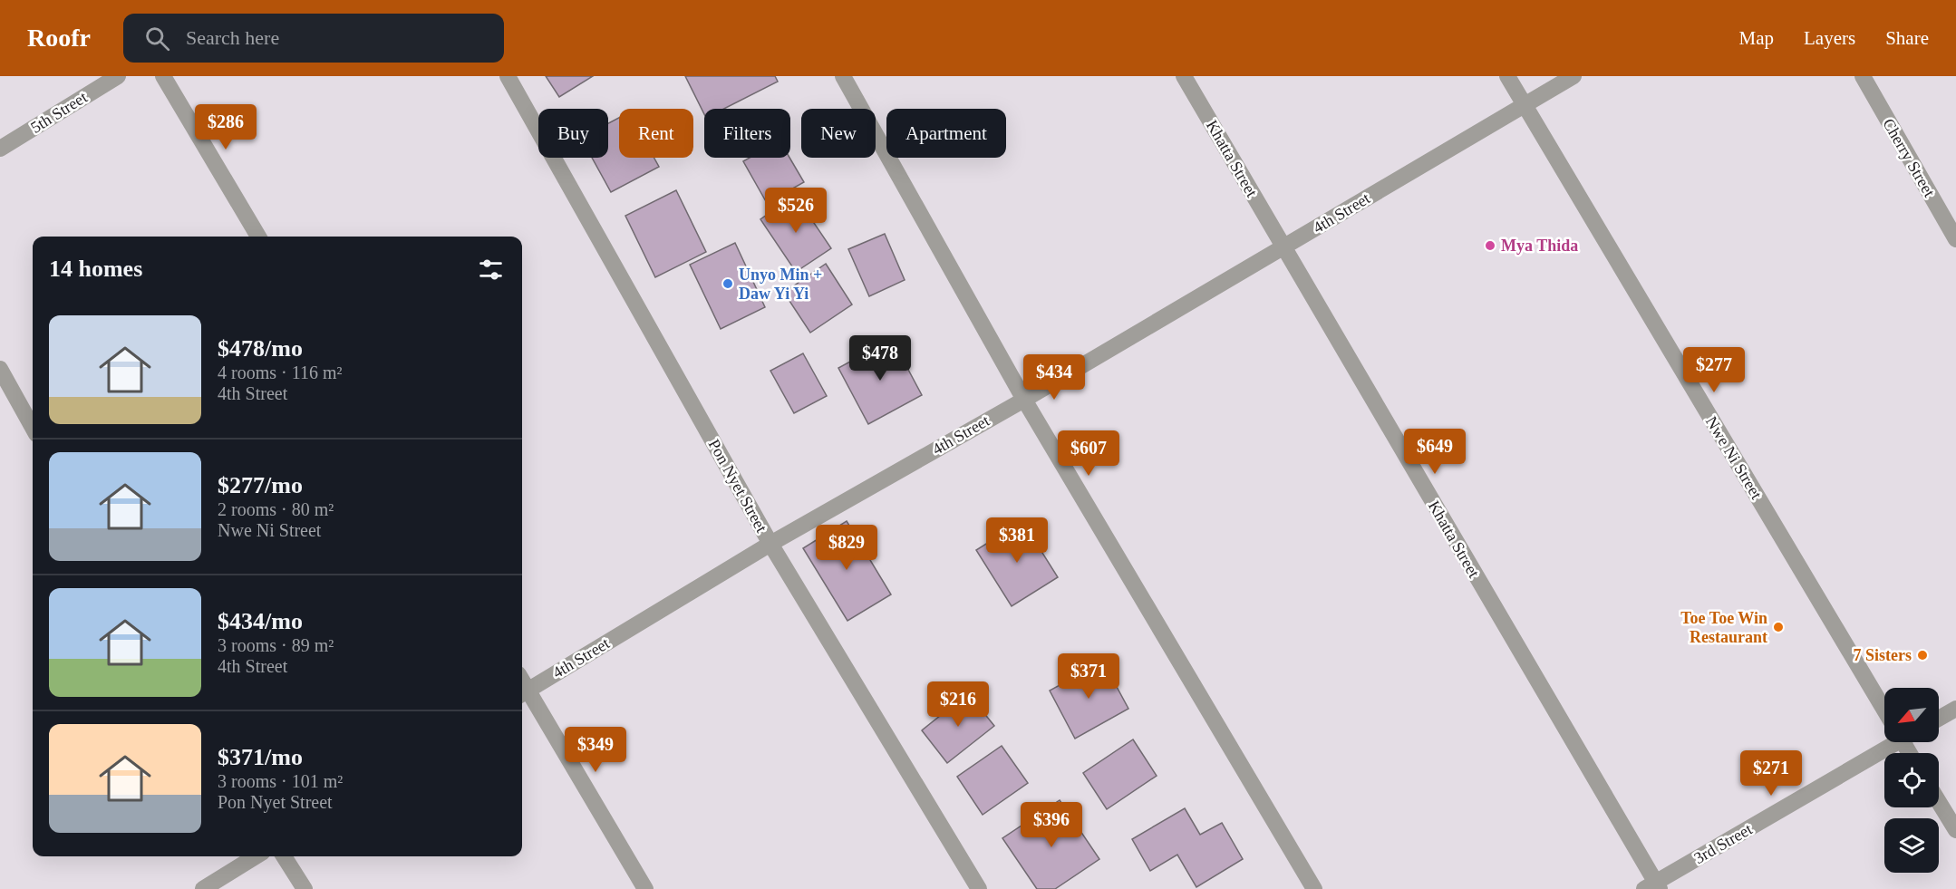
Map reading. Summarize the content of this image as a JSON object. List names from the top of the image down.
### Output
{
  "streets": {
    "street": [
      "5th Street",
      "Cherry Street",
      "Khatta Street",
      "4th Street",
      "Nwe Ni Street",
      "Pon Nyet Street",
      "3rd Street"
    ]
  },
  "crossings": [
    ["Khatta Street", "4th Street"],
    ["Khatta Street", "3rd Street"],
    ["4th Street", "Nwe Ni Street"],
    ["4th Street", "Pon Nyet Street"]
  ],
  "places": [
    "Mya Thida",
    "Unyo Min + Daw Yi Yi",
    "Toe Toe Win Restaurant",
    "7 Sisters"
  ],
  "north": "bottom left",
  "page": {
    "header": "Roofr",
    "search": "Search here",
    "nav": ["Map", "Layers", "Share"],
    "price": [
      "$286",
      "$526",
      "$478",
      "$277",
      "$434",
      "$649",
      "$607",
      "$381",
      "$829",
      "$371",
      "$216",
      "$349",
      "$271",
      "$396"
    ],
    "chip": [
      "Buy",
      "Rent",
      "Filters",
      "New",
      "Apartment"
    ],
    "heading": "14 homes",
    "list": [
      {
        "name": "$478/mo",
        "note": "4 rooms · 116 m² · 4th Street"
      },
      {
        "name": "$277/mo",
        "note": "2 rooms · 80 m² · Nwe Ni Street"
      },
      {
        "name": "$434/mo",
        "note": "3 rooms · 89 m² · 4th Street"
      },
      {
        "name": "$371/mo",
        "note": "3 rooms · 101 m² · Pon Nyet Street"
      }
    ]
  }
}
